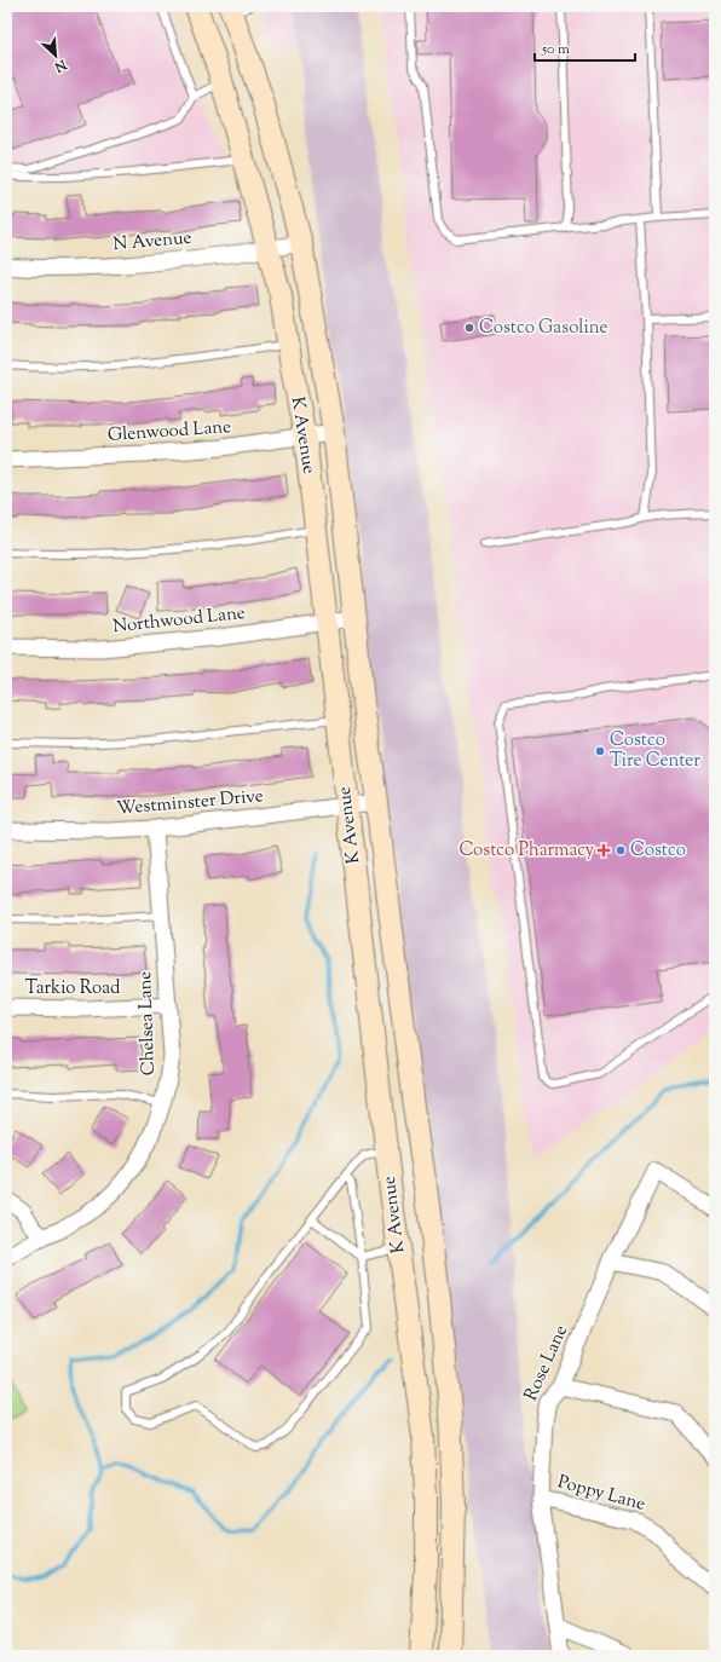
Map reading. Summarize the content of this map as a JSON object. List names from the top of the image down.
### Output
{
  "streets": {
    "main road": ["K Avenue"],
    "street": [
      "N Avenue",
      "Glenwood Lane",
      "Northwood Lane",
      "Westminster Drive",
      "Tarkio Road",
      "Chelsea Lane",
      "Rose Lane",
      "Poppy Lane"
    ]
  },
  "crossings": [
    ["N Avenue", "K Avenue"],
    ["Glenwood Lane", "K Avenue"],
    ["K Avenue", "Northwood Lane"],
    ["K Avenue", "Westminster Drive"],
    ["Westminster Drive", "Chelsea Lane"],
    ["Tarkio Road", "Chelsea Lane"],
    ["Rose Lane", "Poppy Lane"]
  ],
  "places": {
    "other": ["Costco Gasoline", "Costco Tire Center", "Costco"],
    "health": ["Costco Pharmacy"]
  },
  "scale_bar": "50 m",
  "north": "bottom right"
}
